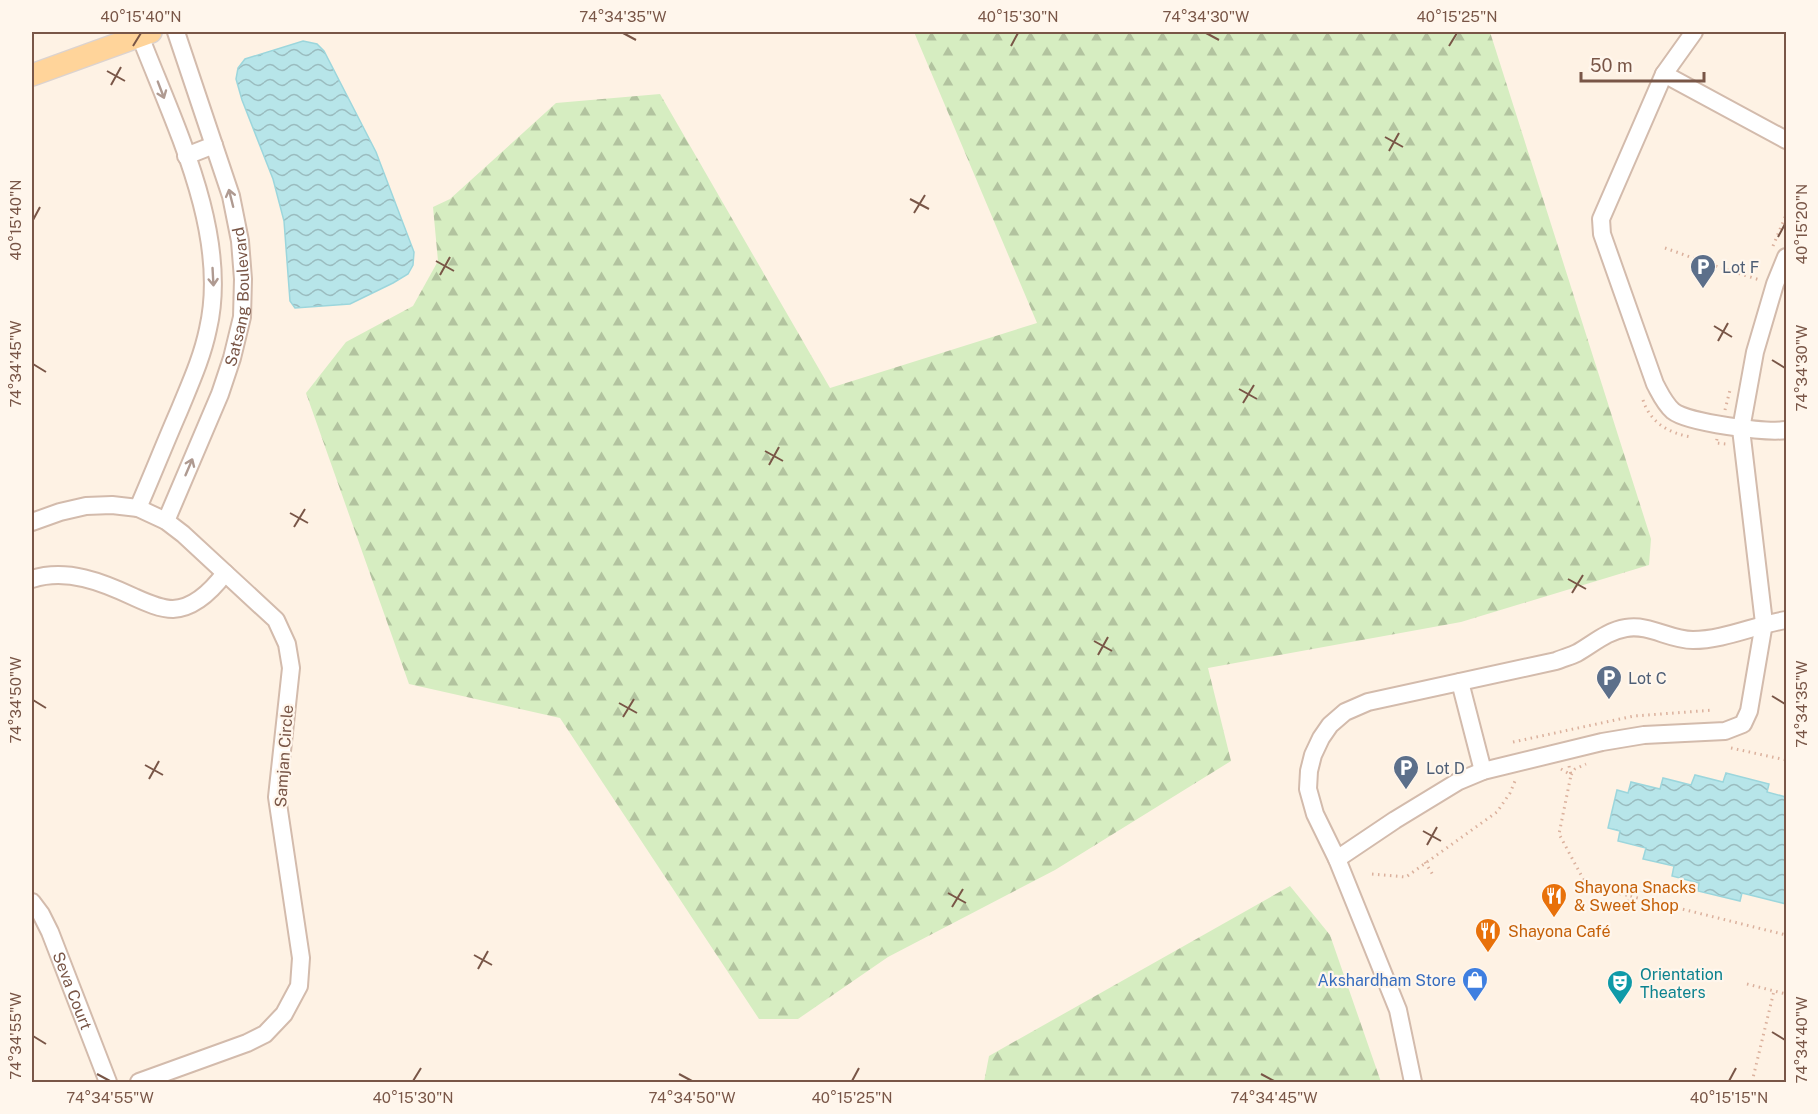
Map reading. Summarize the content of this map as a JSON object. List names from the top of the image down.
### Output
{
  "streets": {
    "street": ["Satsang Boulevard", "Samjan Circle", "Seva Court"]
  },
  "crossings": [
    ["Satsang Boulevard", "Samjan Circle"]
  ],
  "places": {
    "parking": ["Lot F", "Lot C", "Lot D"],
    "restaurant": ["Shayona Snacks & Sweet Shop", "Shayona Café"],
    "shop": ["Akshardham Store"],
    "theatre": ["Orientation Theaters"]
  },
  "scale_bar": "50 m",
  "coordinates": [
    "40°15'40\"N",
    "74°34'35\"W",
    "40°15'30\"N",
    "74°34'30\"W",
    "40°15'25\"N",
    "40°15'20\"N",
    "74°34'45\"W",
    "74°34'50\"W",
    "74°34'55\"W",
    "74°34'40\"W",
    "40°15'15\"N"
  ]
}
